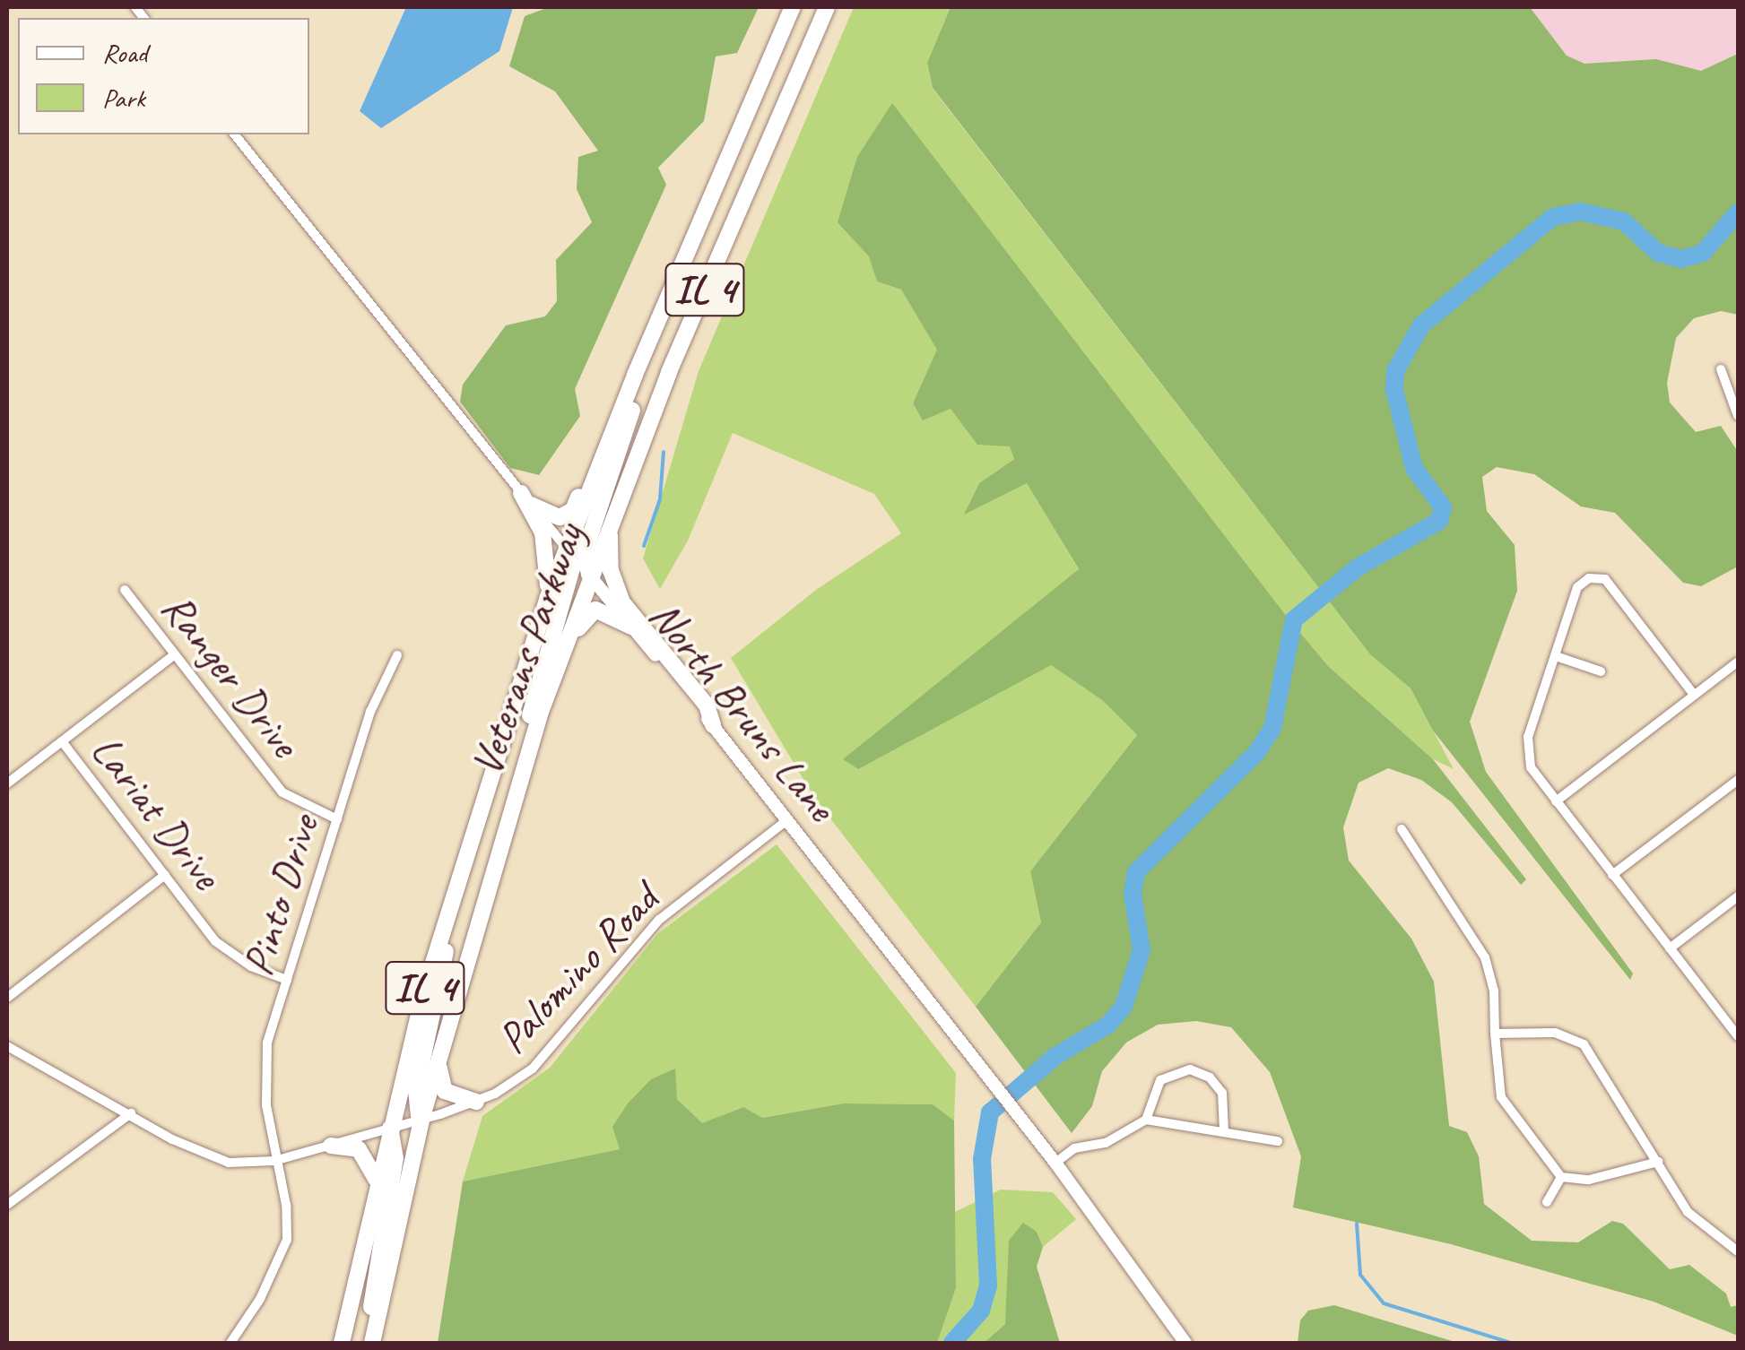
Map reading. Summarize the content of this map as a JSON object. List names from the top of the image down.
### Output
{
  "streets": {
    "highway": ["IL 4", "Veterans Parkway"],
    "main road": ["North Bruns Lane"],
    "street": [
      "Ranger Drive",
      "Lariat Drive",
      "Pinto Drive",
      "Palomino Road"
    ]
  },
  "crossings": [
    ["Veterans Parkway", "North Bruns Lane"],
    ["Veterans Parkway", "Palomino Road"],
    ["Ranger Drive", "Pinto Drive"],
    ["North Bruns Lane", "Palomino Road"],
    ["Lariat Drive", "Pinto Drive"],
    ["Pinto Drive", "Palomino Road"]
  ],
  "legend": ["Road", "Park"]
}
